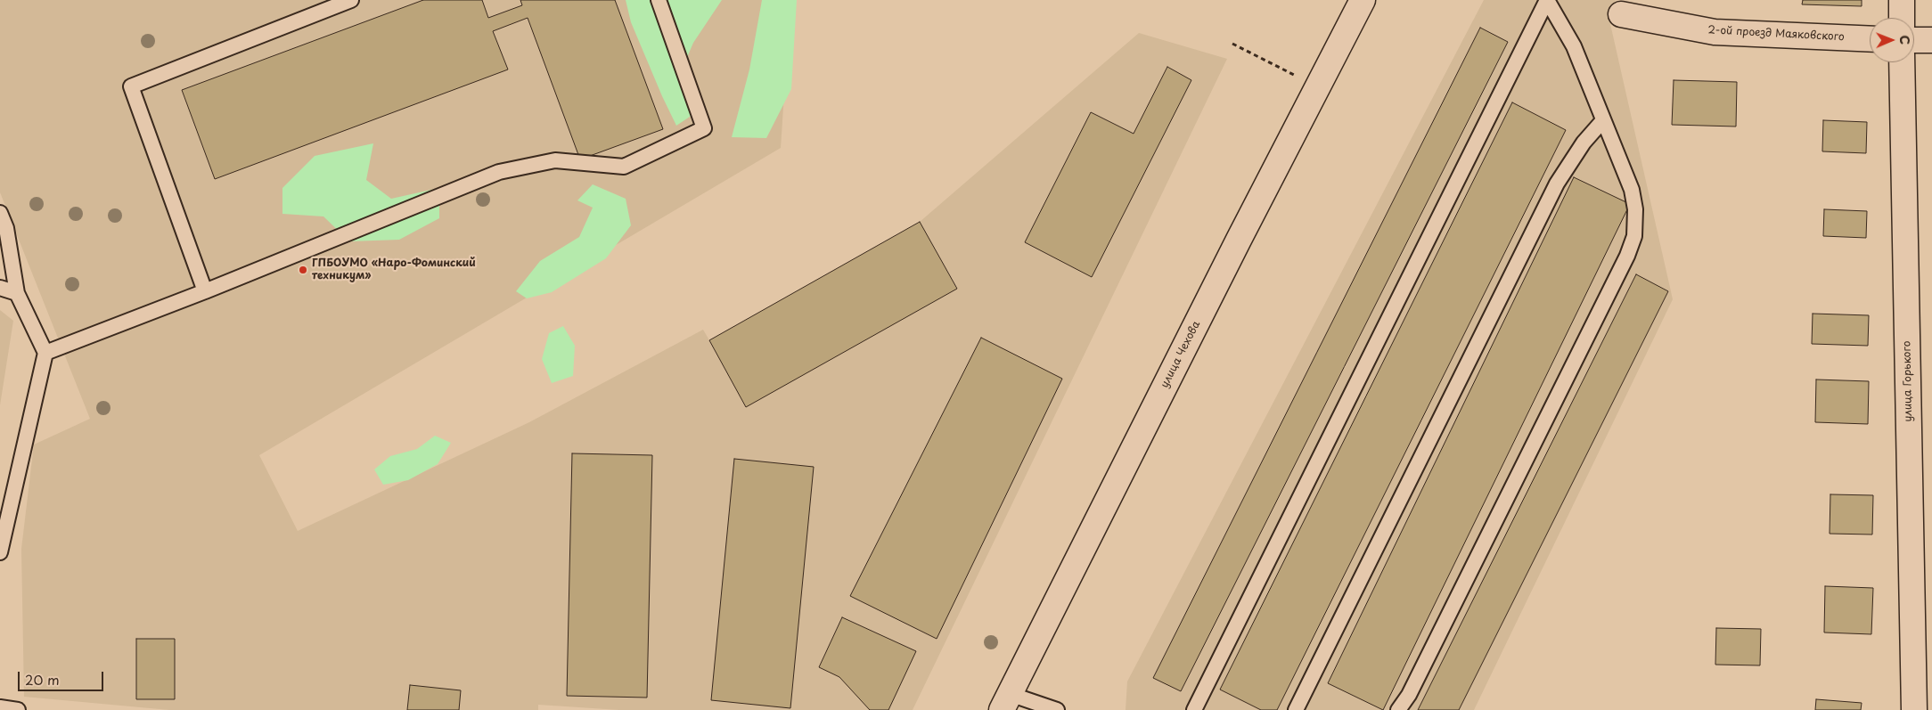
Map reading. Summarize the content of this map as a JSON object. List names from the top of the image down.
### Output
{
  "streets": {
    "street": ["2-ой проезд Маяковского", "улица Чехова", "улица Горького"]
  },
  "places": ["ГПБОУМО «Наро-Фоминский техникум»"],
  "scale_bar": "20 m",
  "north": "right"
}
